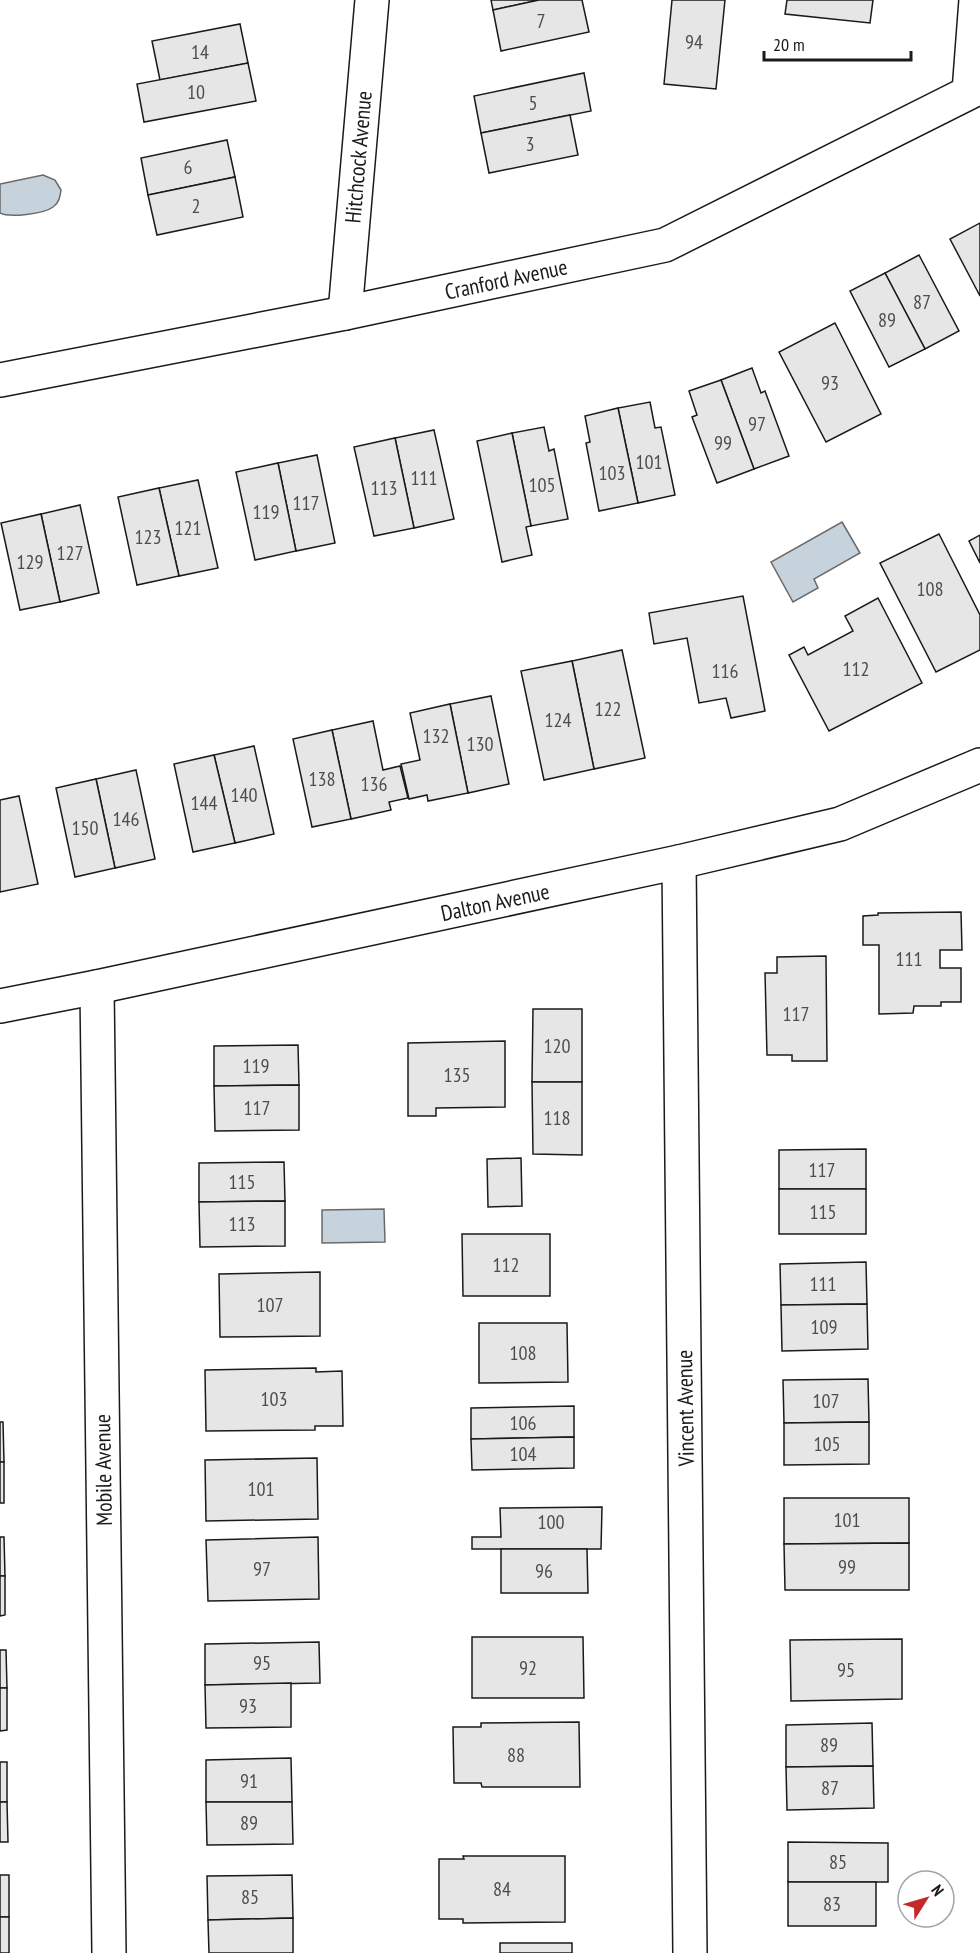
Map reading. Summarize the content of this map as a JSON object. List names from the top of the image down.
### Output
{
  "streets": {
    "street": [
      "Hitchcock Avenue",
      "Cranford Avenue",
      "Dalton Avenue",
      "Vincent Avenue",
      "Mobile Avenue"
    ]
  },
  "crossings": [
    ["Hitchcock Avenue", "Cranford Avenue"],
    ["Dalton Avenue", "Vincent Avenue"],
    ["Dalton Avenue", "Mobile Avenue"]
  ],
  "house_numbers": [
    "7",
    "94",
    "14",
    "10",
    "5",
    "3",
    "6",
    "2",
    "87",
    "89",
    "93",
    "97",
    "99",
    "101",
    "103",
    "111",
    "105",
    "113",
    "117",
    "119",
    "121",
    "123",
    "127",
    "129",
    "108",
    "112",
    "116",
    "122",
    "124",
    "132",
    "130",
    "138",
    "136",
    "140",
    "144",
    "146",
    "150",
    "111",
    "117",
    "120",
    "119",
    "135",
    "117",
    "118",
    "117",
    "115",
    "115",
    "113",
    "112",
    "111",
    "107",
    "109",
    "108",
    "103",
    "107",
    "106",
    "105",
    "104",
    "101",
    "101",
    "100",
    "99",
    "97",
    "96",
    "95",
    "92",
    "95",
    "93",
    "89",
    "88",
    "91",
    "87",
    "89",
    "85",
    "84",
    "85",
    "83"
  ],
  "scale_bar": "20 m",
  "north": "top right"
}
